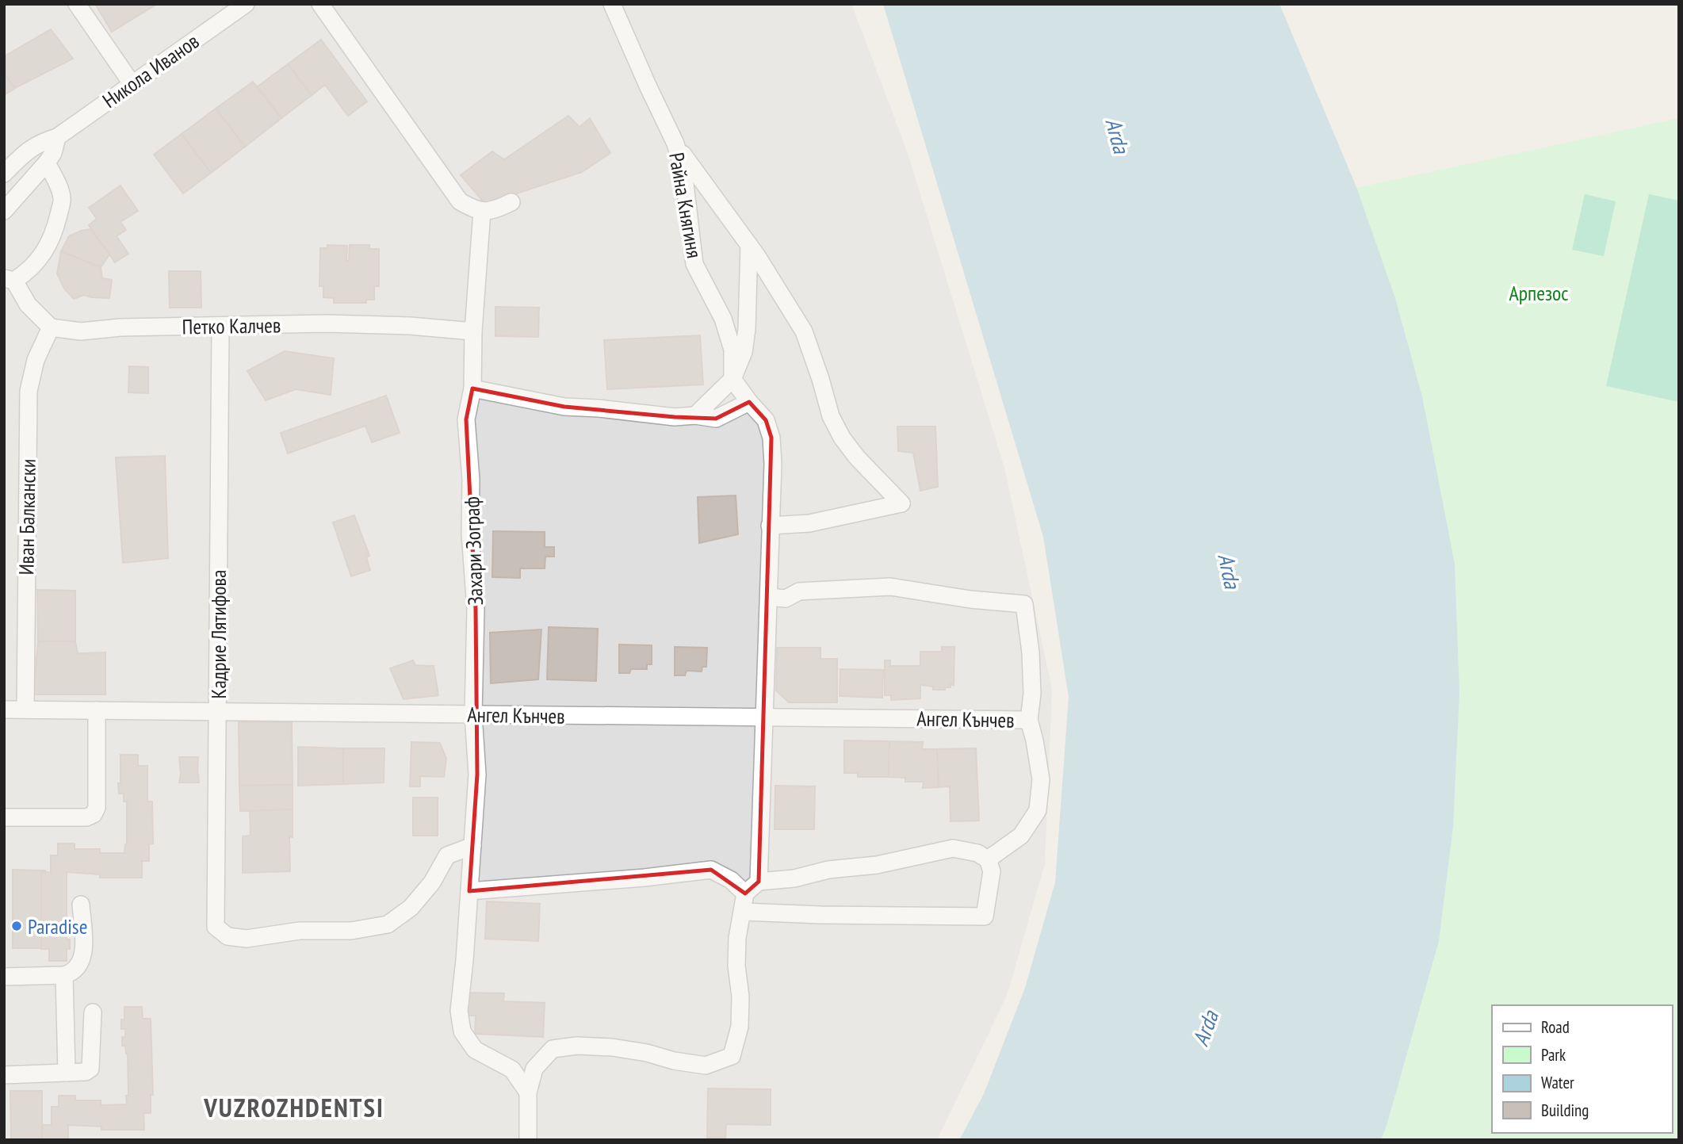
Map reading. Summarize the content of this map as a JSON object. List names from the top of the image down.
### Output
{
  "streets": {
    "street": [
      "Никола Иванов",
      "Райна Княгиня",
      "Петко Калчев",
      "Иван Балкански",
      "Захари Зограф",
      "Кадрие Лятифова",
      "Ангел Кънчев"
    ]
  },
  "crossings": [
    ["Петко Калчев", "Иван Балкански"],
    ["Петко Калчев", "Захари Зограф"],
    ["Петко Калчев", "Кадрие Лятифова"],
    ["Иван Балкански", "Ангел Кънчев"],
    ["Захари Зограф", "Кадрие Лятифова"],
    ["Захари Зограф", "Ангел Кънчев"],
    ["Кадрие Лятифова", "Ангел Кънчев"]
  ],
  "districts": ["VUZROZHDENTSI"],
  "water": ["Arda"],
  "parks": ["Арпезос"],
  "places": ["Paradise"],
  "legend": [
    "Road",
    "Park",
    "Water",
    "Building"
  ]
}
